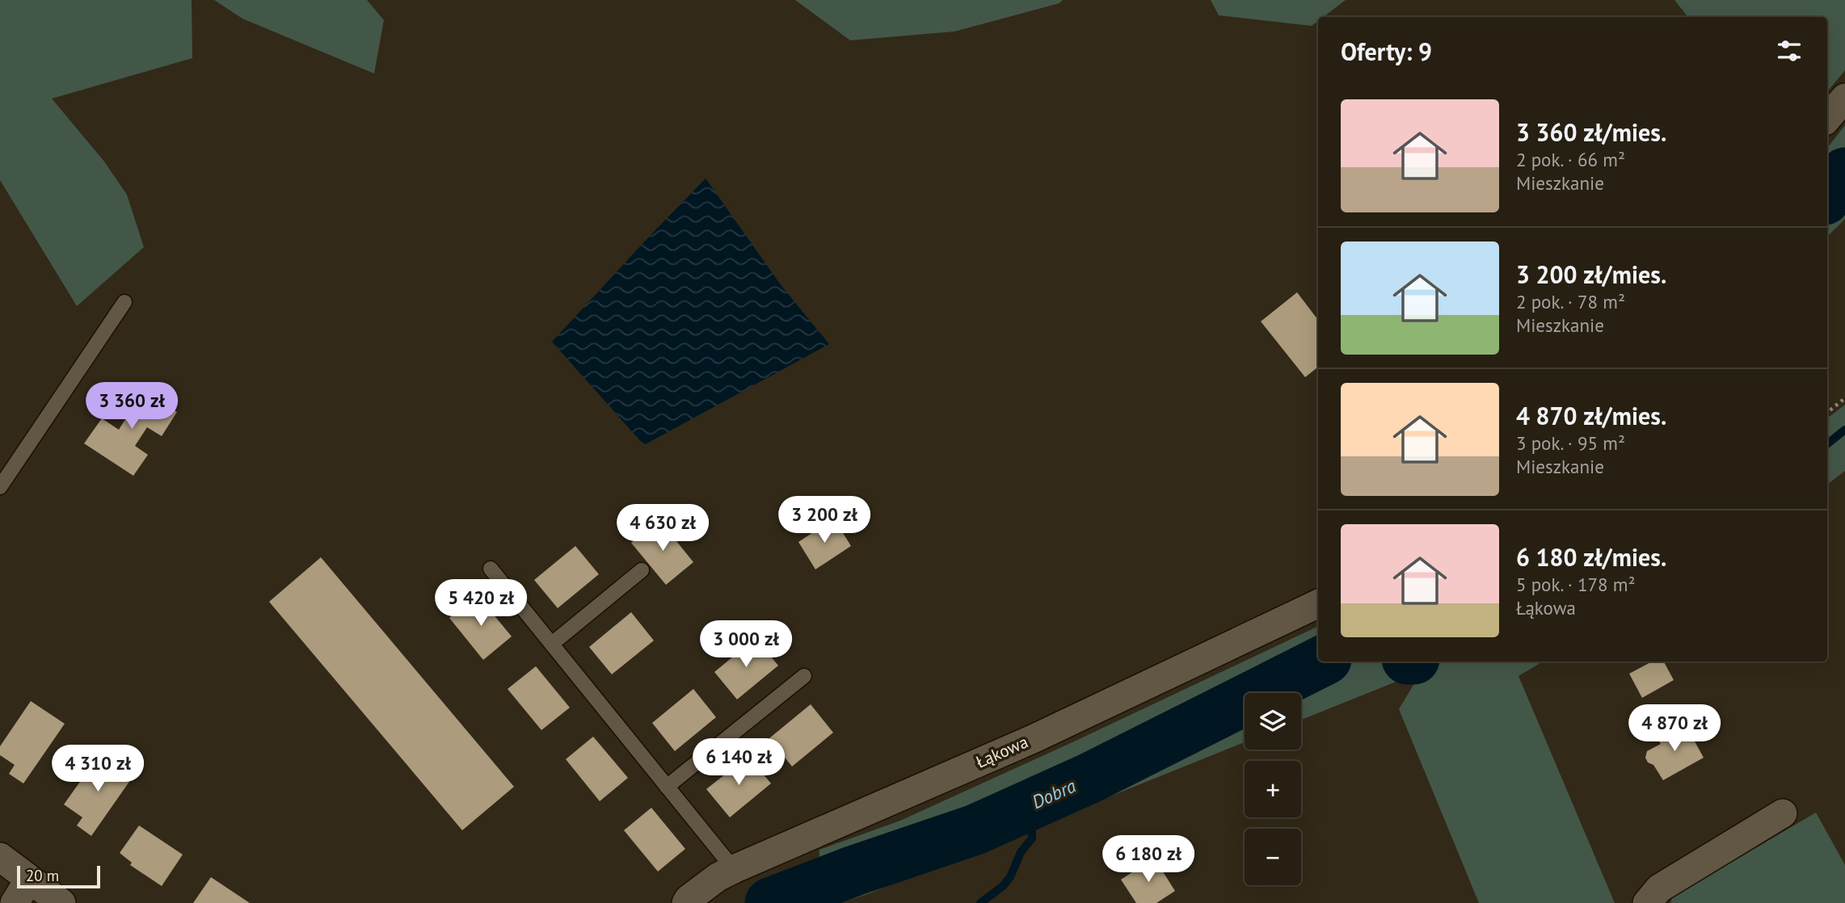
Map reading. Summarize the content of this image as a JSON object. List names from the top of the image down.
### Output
{
  "streets": {
    "street": ["Łąkowa"]
  },
  "water": ["Dobra"],
  "scale_bar": "20 m",
  "page": {
    "heading": "Oferty: 9",
    "list": [
      {
        "name": "3 360 zł/mies.",
        "note": "2 pok. · 66 m² · Mieszkanie"
      },
      {
        "name": "3 200 zł/mies.",
        "note": "2 pok. · 78 m² · Mieszkanie"
      },
      {
        "name": "4 870 zł/mies.",
        "note": "3 pok. · 95 m² · Mieszkanie"
      },
      {
        "name": "6 180 zł/mies.",
        "note": "5 pok. · 178 m² · Łąkowa"
      }
    ],
    "price": [
      "3 360 zł",
      "3 200 zł",
      "4 630 zł",
      "5 420 zł",
      "3 000 zł",
      "4 870 zł",
      "6 140 zł",
      "4 310 zł",
      "6 180 zł"
    ],
    "map_buttons": ["+", "−"],
    "scale": "20 m"
  }
}
